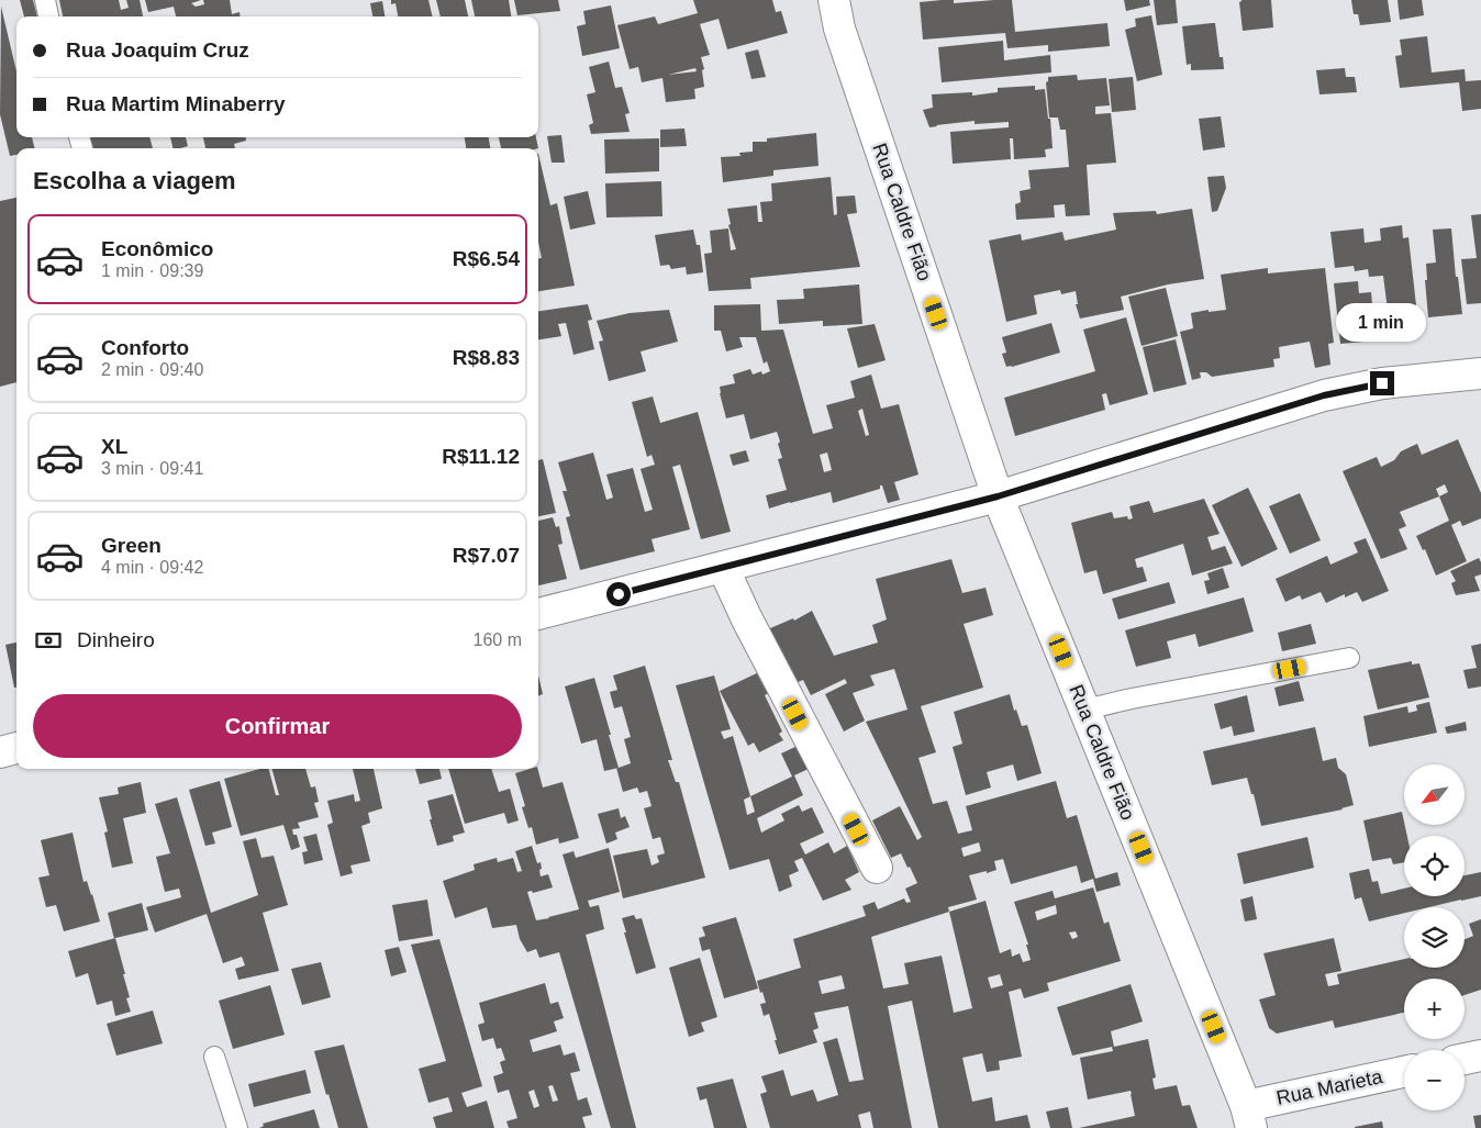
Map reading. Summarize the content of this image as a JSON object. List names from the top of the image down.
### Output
{
  "streets": {
    "street": ["Rua Caldre Fião", "Rua Marieta"]
  },
  "crossings": [
    ["Rua Caldre Fião", "Rua Marieta"]
  ],
  "north": "bottom left",
  "page": {
    "banner": ["Rua Joaquim Cruz", "Rua Martim Minaberry"],
    "heading": "Escolha a viagem",
    "list": [
      {
        "name": "Econômico",
        "note": "1 min · 09:39",
        "value": "R$6.54"
      },
      {
        "name": "Conforto",
        "note": "2 min · 09:40",
        "value": "R$8.83"
      },
      {
        "name": "XL",
        "note": "3 min · 09:41",
        "value": "R$11.12"
      },
      {
        "name": "Green",
        "note": "4 min · 09:42",
        "value": "R$7.07"
      }
    ],
    "bubble": "1 min",
    "pay": ["Dinheiro", "160 m"],
    "buttons": "Confirmar",
    "map_buttons": ["+", "−"]
  }
}
